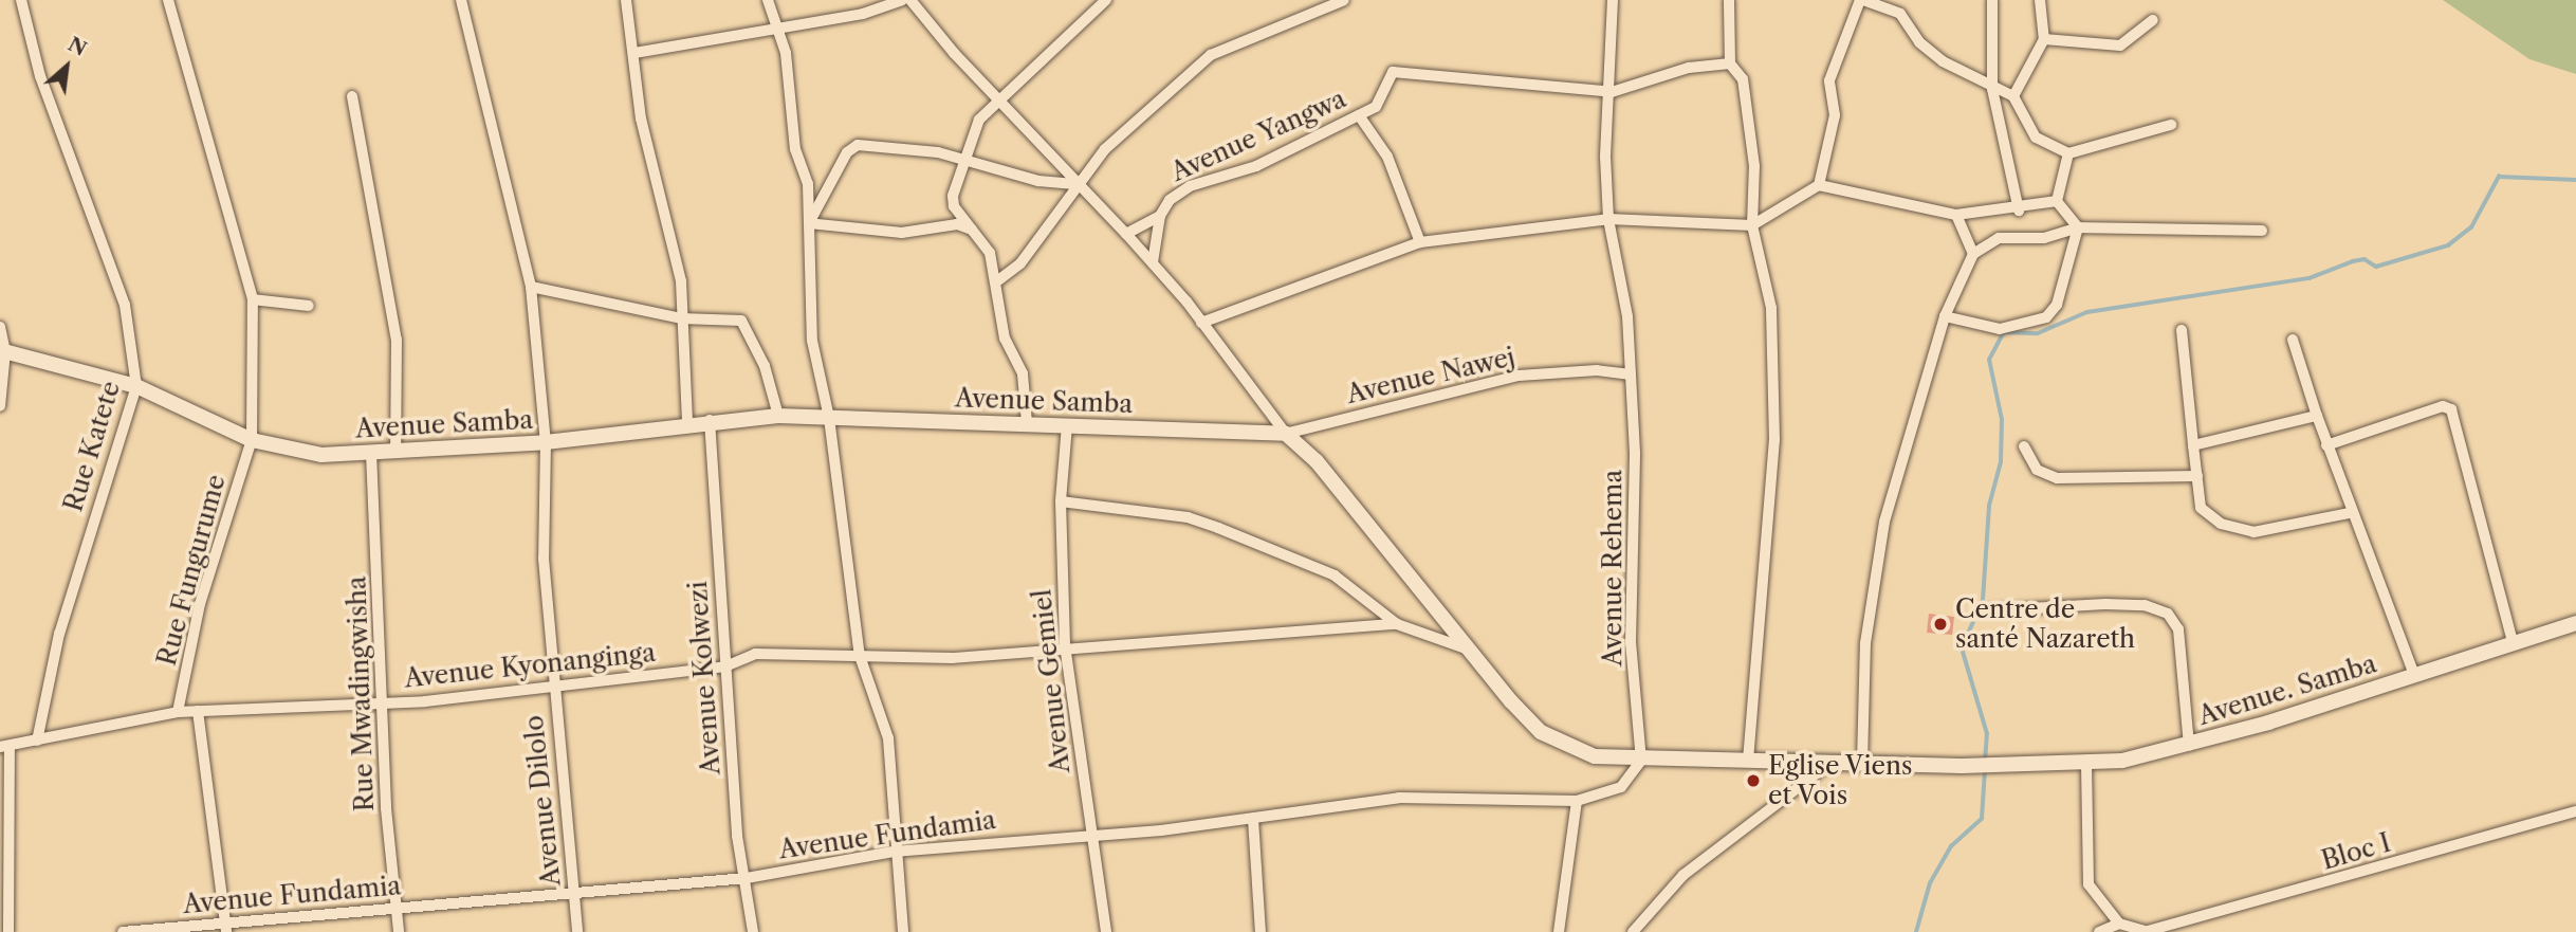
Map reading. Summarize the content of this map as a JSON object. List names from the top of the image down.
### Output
{
  "streets": {
    "street": [
      "Avenue Yangwa",
      "Avenue Nawej",
      "Avenue Samba",
      "Rue Katete",
      "Avenue Rehema",
      "Rue Fungurume",
      "Avenue Kyonanginga",
      "Avenue Kolwezi",
      "Avenue Gemiel",
      "Avenue. Samba",
      "Rue Mwadingwisha",
      "Avenue Dilolo",
      "Avenue Fundamia",
      "Bloc I"
    ]
  },
  "crossings": [
    ["Avenue Yangwa", "Avenue Rehema"],
    ["Avenue Nawej", "Avenue Samba"],
    ["Avenue Nawej", "Avenue Rehema"],
    ["Avenue Samba", "Rue Katete"],
    ["Avenue Samba", "Rue Fungurume"],
    ["Avenue Samba", "Avenue Kolwezi"],
    ["Avenue Samba", "Avenue Gemiel"],
    ["Avenue Samba", "Rue Mwadingwisha"],
    ["Avenue Samba", "Avenue Dilolo"],
    ["Rue Katete", "Avenue Kyonanginga"],
    ["Avenue Rehema", "Avenue Fundamia"],
    ["Rue Fungurume", "Avenue Kyonanginga"],
    ["Avenue Kyonanginga", "Avenue Kolwezi"],
    ["Avenue Kyonanginga", "Avenue Gemiel"],
    ["Avenue Kyonanginga", "Rue Mwadingwisha"],
    ["Avenue Kyonanginga", "Avenue Dilolo"],
    ["Avenue Kolwezi", "Avenue Fundamia"],
    ["Avenue Gemiel", "Avenue Fundamia"],
    ["Rue Mwadingwisha", "Avenue Fundamia"],
    ["Avenue Dilolo", "Avenue Fundamia"]
  ],
  "places": ["Centre de santé Nazareth", "Eglise Viens et Vois"],
  "north": "top right"
}
